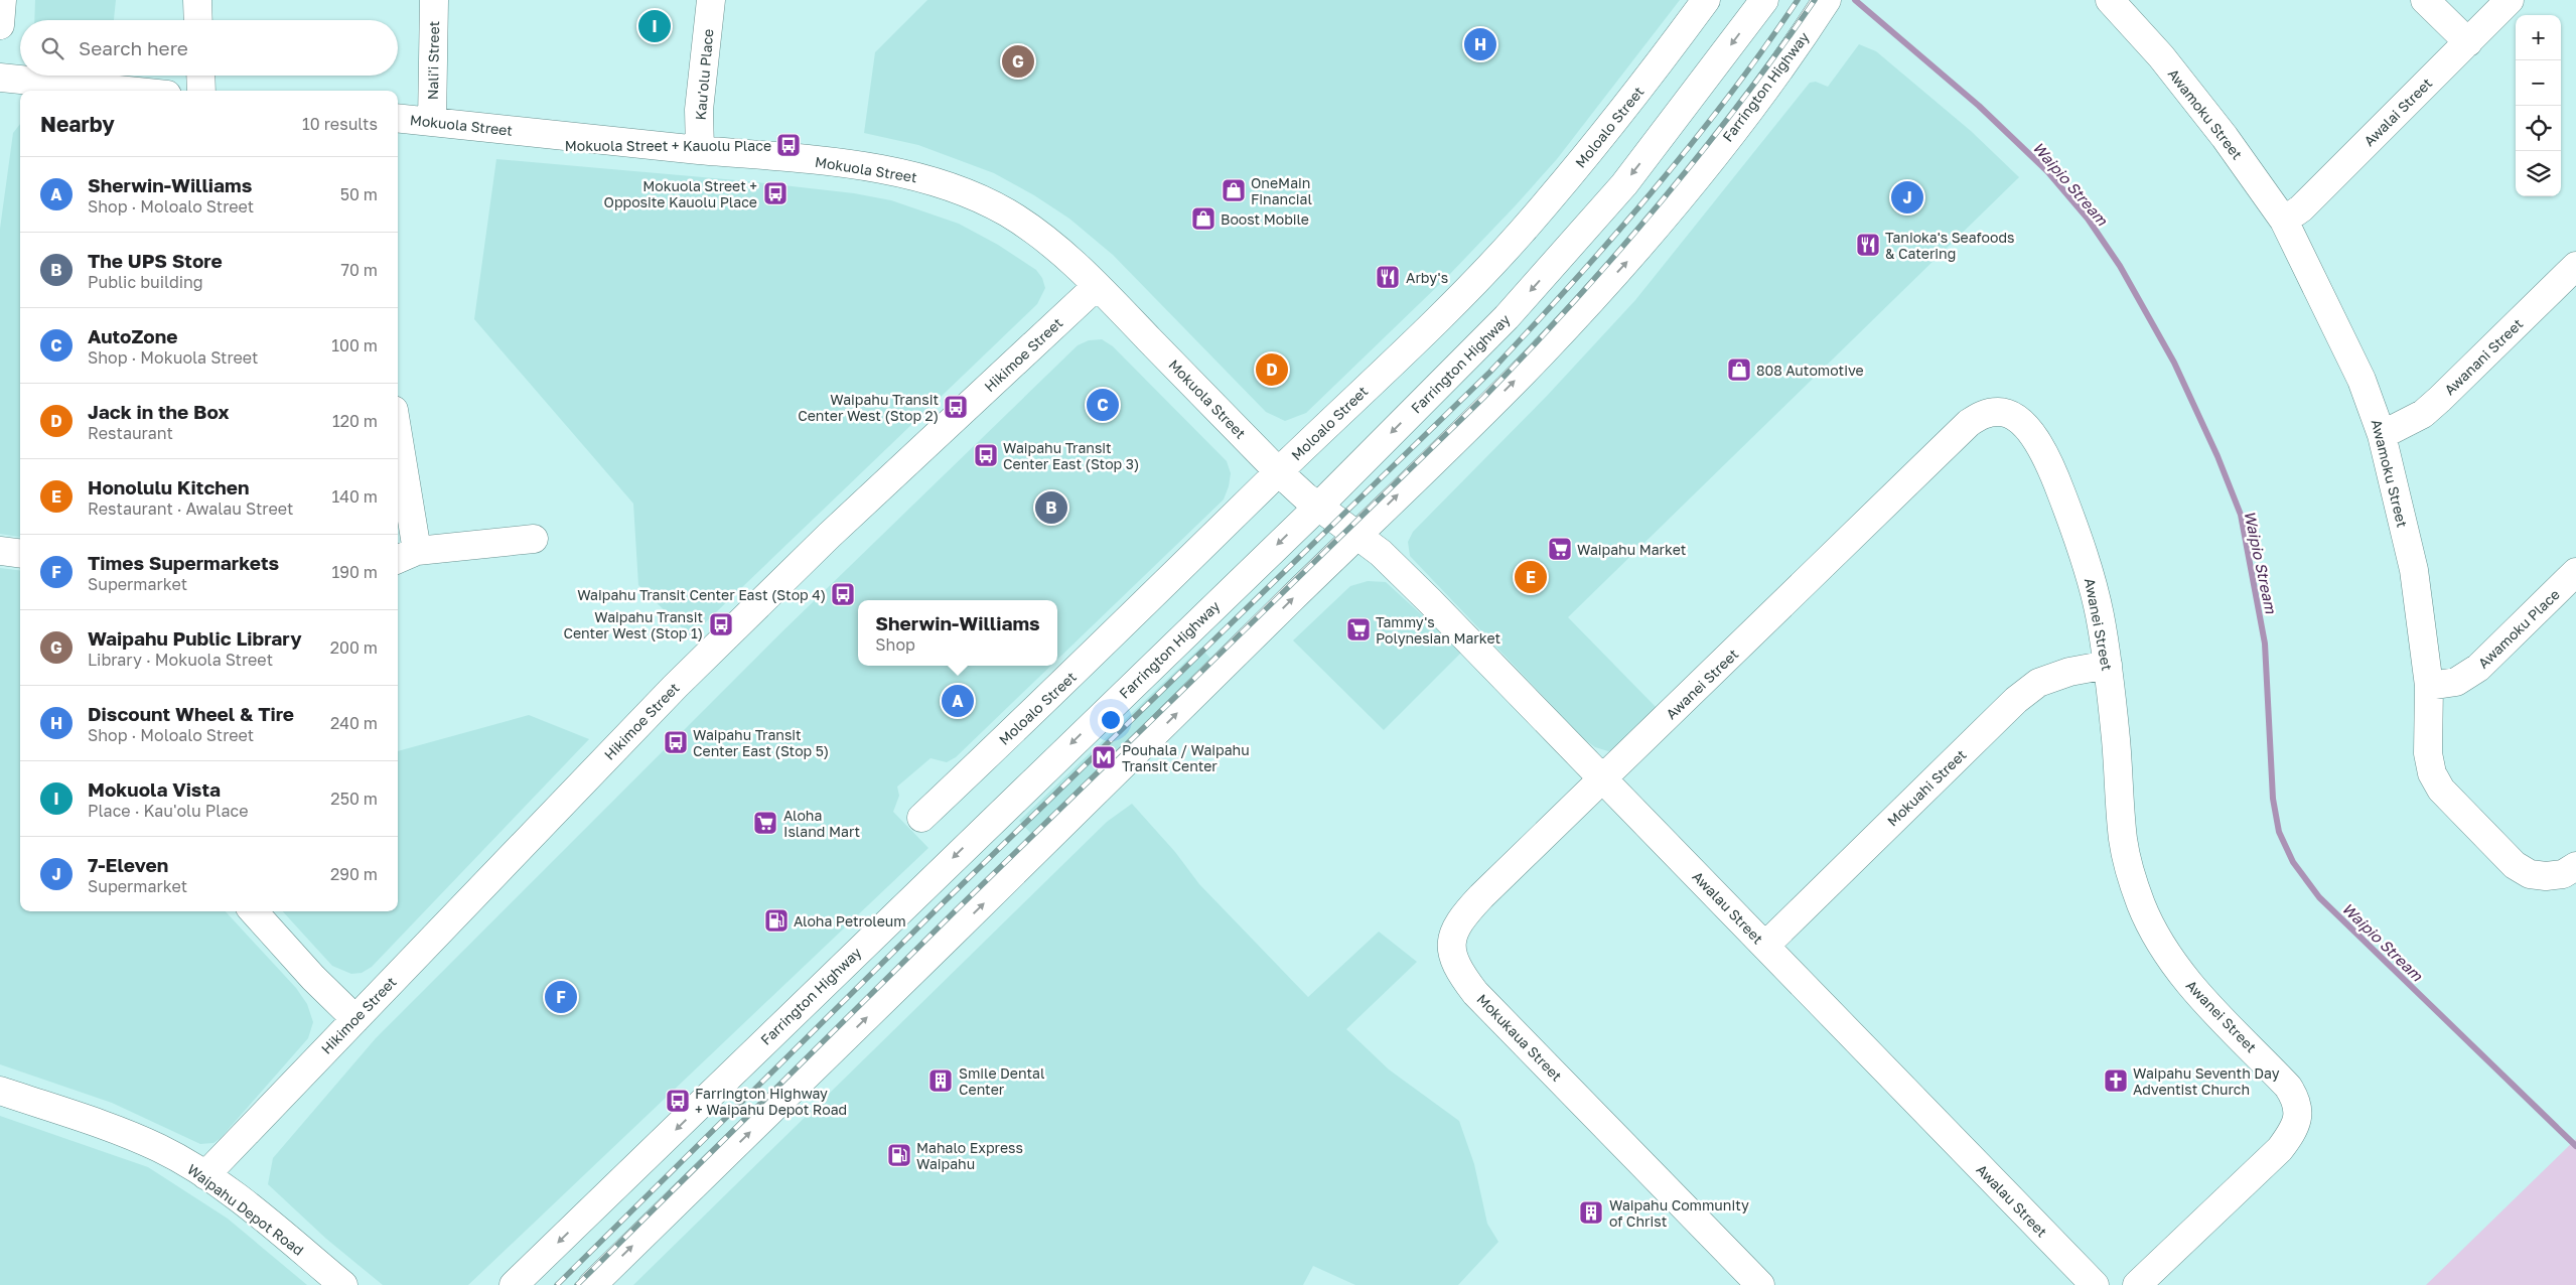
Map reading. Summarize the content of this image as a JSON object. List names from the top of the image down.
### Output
{
  "streets": {
    "street": [
      "Nali'i Street",
      "Kau'olu Place",
      "Farrington Highway",
      "Awalai Street",
      "Awamoku Street",
      "Mokuola Street",
      "Moloalo Street",
      "Hikimoe Street",
      "Awanani Street",
      "Awanei Street",
      "Awamoku Place",
      "Mokuahi Street",
      "Awalau Street",
      "Mokukaua Street",
      "Waipahu Depot Road"
    ]
  },
  "crossings": [
    ["Nali'i Street", "Mokuola Street"],
    ["Kau'olu Place", "Mokuola Street"],
    ["Farrington Highway", "Mokuola Street"],
    ["Farrington Highway", "Awalau Street"],
    ["Awalai Street", "Awamoku Street"],
    ["Awamoku Street", "Awanani Street"],
    ["Awamoku Street", "Awamoku Place"],
    ["Mokuola Street", "Moloalo Street"],
    ["Mokuola Street", "Hikimoe Street"],
    ["Mokuola Street", "Awalau Street"],
    ["Hikimoe Street", "Waipahu Depot Road"],
    ["Awanei Street", "Mokuahi Street"],
    ["Awanei Street", "Awalau Street"],
    ["Awanei Street", "Mokukaua Street"],
    ["Mokuahi Street", "Awalau Street"],
    ["Awalau Street", "Mokukaua Street"]
  ],
  "water": ["Waipio Stream"],
  "places": {
    "bus stop": [
      "Mokuola Street + Kauolu Place",
      "Mokuola Street + Opposite Kauolu Place",
      "Waipahu Transit Center West (Stop 2)",
      "Waipahu Transit Center East (Stop 3)",
      "Waipahu Transit Center East (Stop 4)",
      "Waipahu Transit Center West (Stop 1)",
      "Waipahu Transit Center East (Stop 5)",
      "Farrington Highway + Waipahu Depot Road"
    ],
    "shop": ["OneMain Financial", "Boost Mobile", "808 Automotive"],
    "restaurant": ["Tanioka's Seafoods & Catering", "Arby's"],
    "supermarket": ["Waipahu Market", "Tammy's Polynesian Market", "Aloha Island Mart"],
    "metro station": ["Pouhala / Waipahu Transit Center"],
    "fuel station": ["Aloha Petroleum", "Mahalo Express Waipahu"],
    "building": ["Smile Dental Center", "Waipahu Community of Christ"],
    "church": ["Waipahu Seventh Day Adventist Church"]
  },
  "page": {
    "pins": [
      "I",
      "H",
      "G",
      "J",
      "D",
      "C",
      "B",
      "E",
      "A",
      "F"
    ],
    "map_buttons": ["+", "−"],
    "search": "Search here",
    "heading": ["Nearby", "10 results"],
    "list": [
      {
        "mark": "A",
        "name": "Sherwin-Williams",
        "note": "Shop · Moloalo Street",
        "value": "50 m"
      },
      {
        "mark": "B",
        "name": "The UPS Store",
        "note": "Public building",
        "value": "70 m"
      },
      {
        "mark": "C",
        "name": "AutoZone",
        "note": "Shop · Mokuola Street",
        "value": "100 m"
      },
      {
        "mark": "D",
        "name": "Jack in the Box",
        "note": "Restaurant",
        "value": "120 m"
      },
      {
        "mark": "E",
        "name": "Honolulu Kitchen",
        "note": "Restaurant · Awalau Street",
        "value": "140 m"
      },
      {
        "mark": "F",
        "name": "Times Supermarkets",
        "note": "Supermarket",
        "value": "190 m"
      },
      {
        "mark": "G",
        "name": "Waipahu Public Library",
        "note": "Library · Mokuola Street",
        "value": "200 m"
      },
      {
        "mark": "H",
        "name": "Discount Wheel & Tire",
        "note": "Shop · Moloalo Street",
        "value": "240 m"
      },
      {
        "mark": "I",
        "name": "Mokuola Vista",
        "note": "Place · Kau'olu Place",
        "value": "250 m"
      },
      {
        "mark": "J",
        "name": "7-Eleven",
        "note": "Supermarket",
        "value": "290 m"
      }
    ],
    "popup": ["Sherwin-Williams", "Shop"]
  }
}
